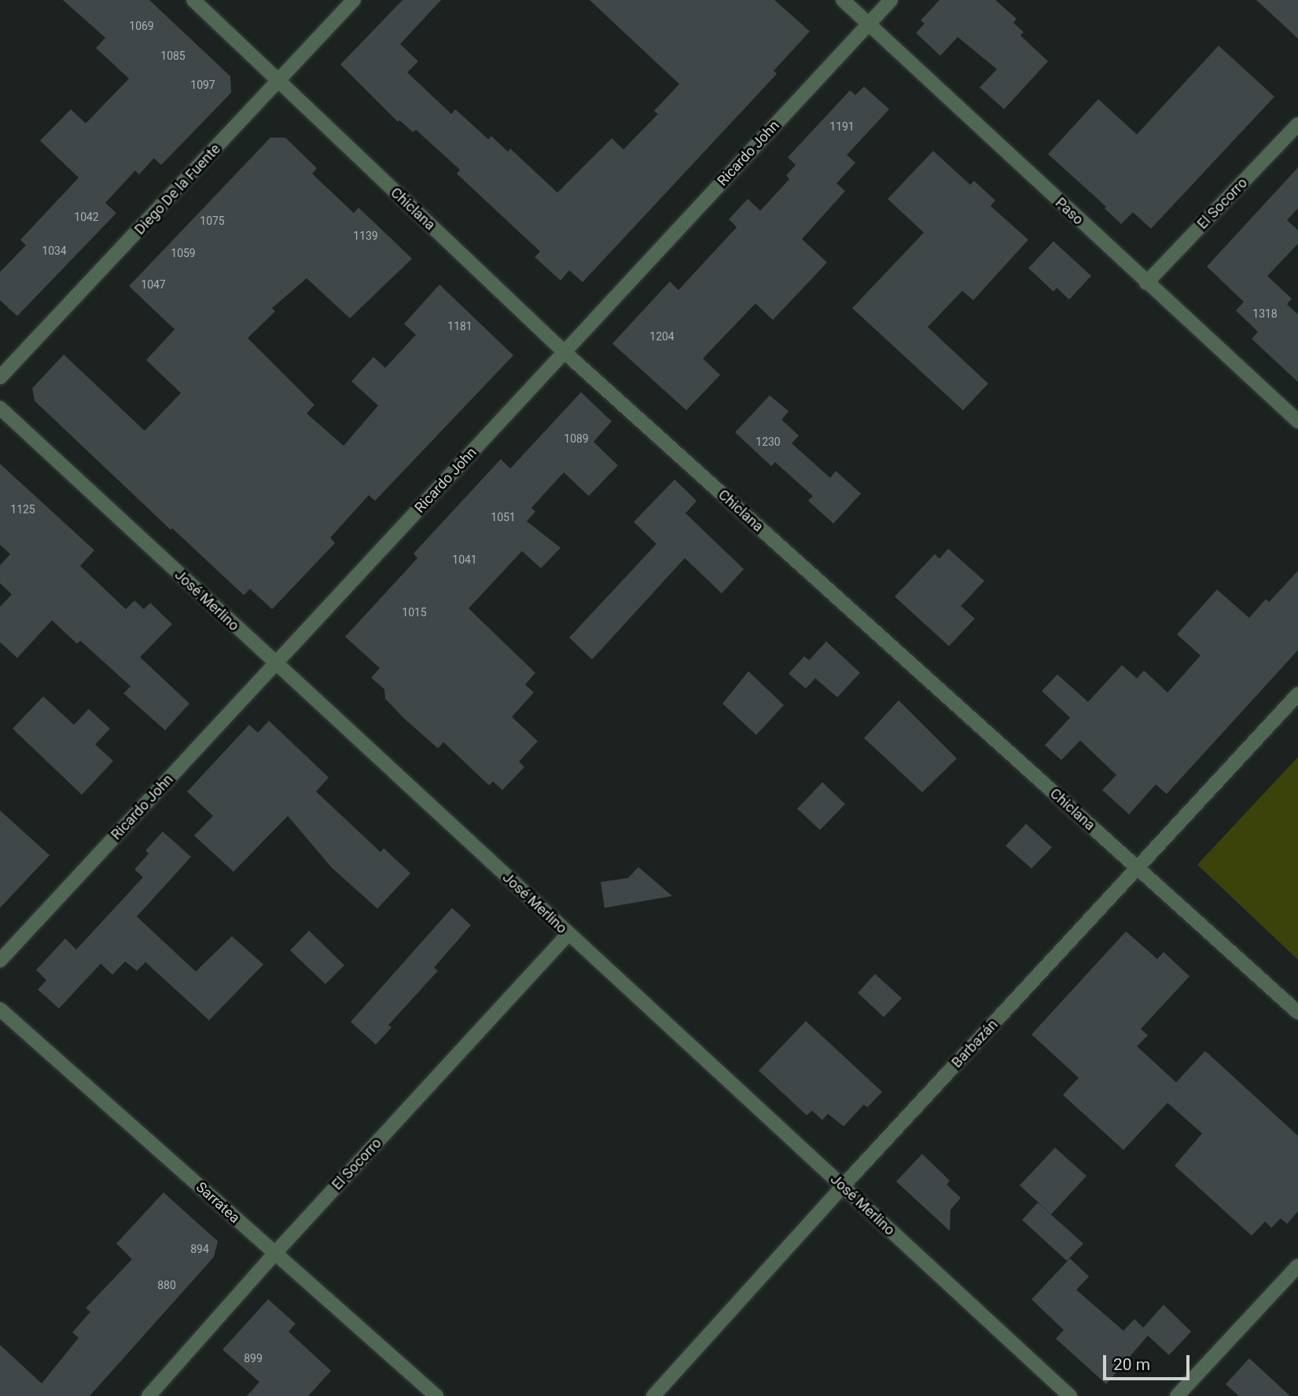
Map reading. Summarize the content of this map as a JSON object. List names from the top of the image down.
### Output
{
  "streets": {
    "street": [
      "Ricardo John",
      "Diego De la Fuente",
      "El Socorro",
      "Chiclana",
      "Paso",
      "José Merlino",
      "Barbazán",
      "Sarratea"
    ]
  },
  "crossings": [
    ["Ricardo John", "Chiclana"],
    ["Ricardo John", "Paso"],
    ["Ricardo John", "José Merlino"],
    ["Diego De la Fuente", "Chiclana"],
    ["El Socorro", "Paso"],
    ["El Socorro", "José Merlino"],
    ["El Socorro", "Sarratea"],
    ["Chiclana", "Barbazán"],
    ["José Merlino", "Barbazán"]
  ],
  "house_numbers": [
    "1069",
    "1085",
    "1097",
    "1191",
    "1042",
    "1075",
    "1139",
    "1034",
    "1059",
    "1047",
    "1318",
    "1181",
    "1204",
    "1089",
    "1230",
    "1125",
    "1051",
    "1041",
    "1015",
    "894",
    "880",
    "899"
  ],
  "scale_bar": "20 m"
}
